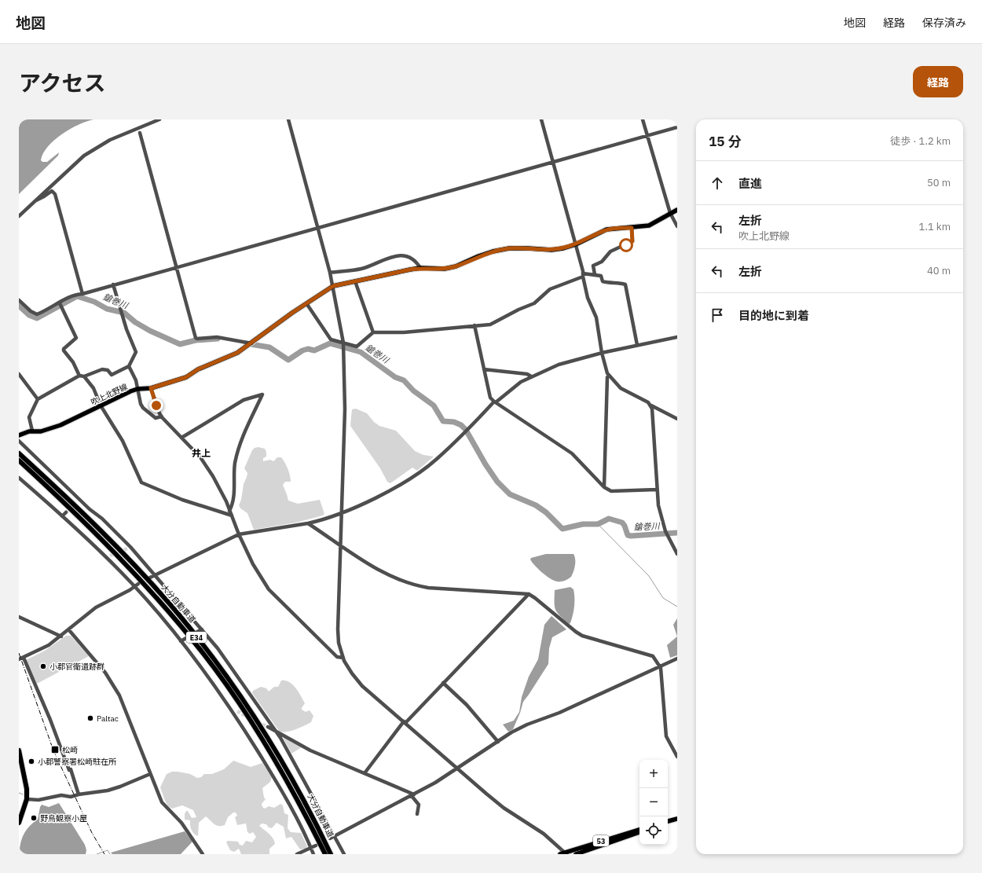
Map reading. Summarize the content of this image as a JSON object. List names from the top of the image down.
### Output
{
  "streets": {
    "highway": ["大分自動車道", "E34"],
    "main road": ["吹上北野線", "53"]
  },
  "districts": ["井上"],
  "water": ["鎗巻川"],
  "places": {
    "other": [
      "小郡官衛遺跡群",
      "Paltac",
      "小郡警察署松崎駐在所",
      "野鳥観察小屋"
    ],
    "transit": ["松崎"]
  },
  "page": {
    "header": "地図",
    "nav": ["地図", "経路", "保存済み"],
    "title": "アクセス",
    "buttons": "経路",
    "heading": ["15 分", "徒歩 · 1.2 km"],
    "list": [
      ["直進", "50 m"],
      ["左折", "吹上北野線", "1.1 km"],
      ["左折", "40 m"],
      "目的地に到着"
    ],
    "map_buttons": ["+", "−"]
  }
}
